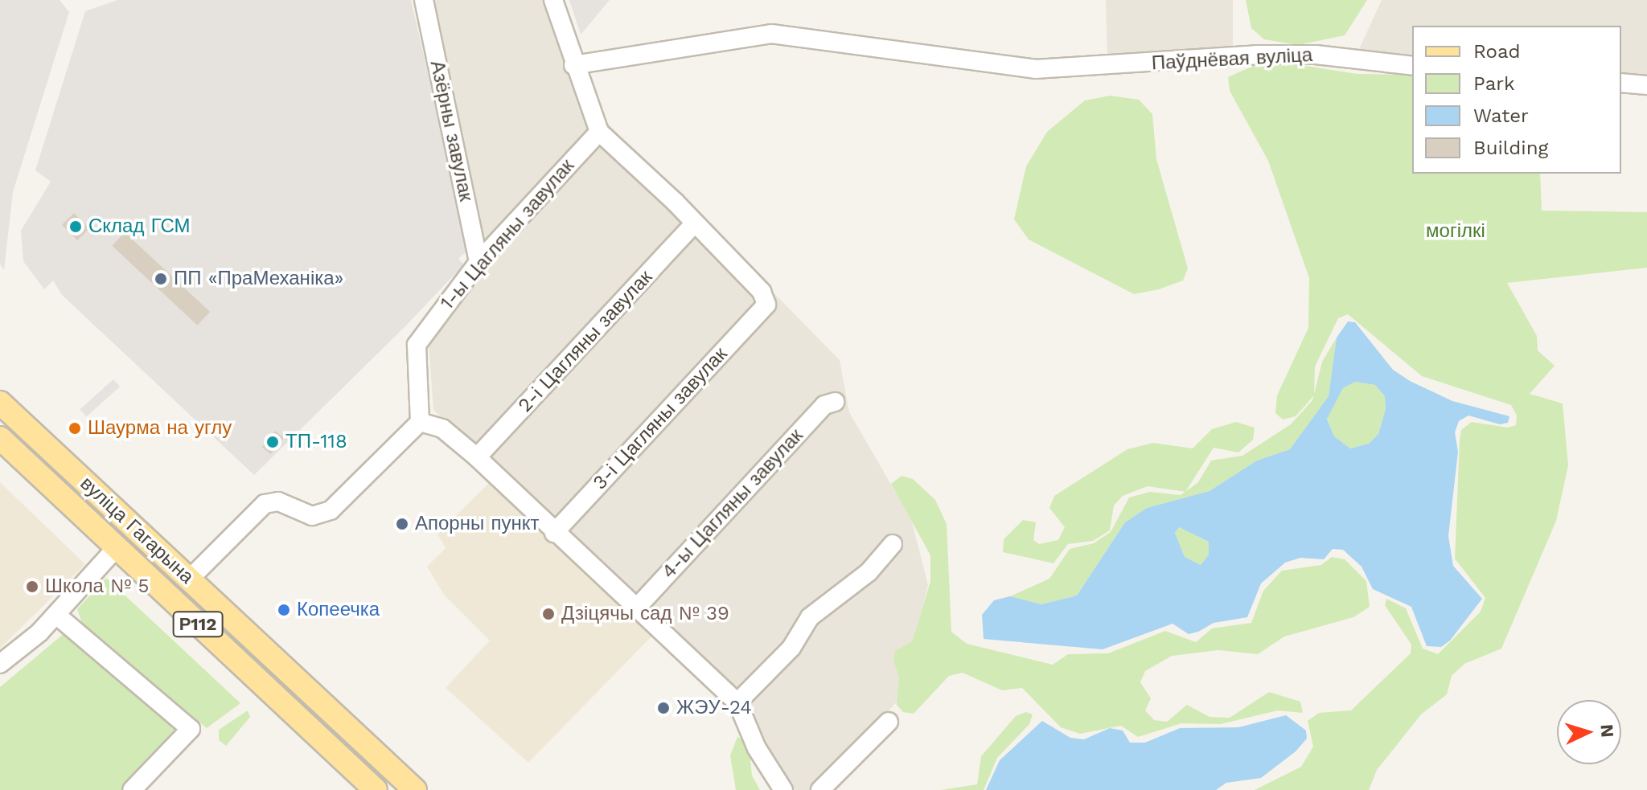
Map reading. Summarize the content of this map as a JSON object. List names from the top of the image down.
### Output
{
  "streets": {
    "main road": ["вуліца Гагарына", "Р112"],
    "street": [
      "Паўднёвая вуліца",
      "Азёрны завулак",
      "1-ы Цагляны завулак",
      "2-і Цагляны завулак",
      "3-і Цагляны завулак",
      "4-ы Цагляны завулак"
    ]
  },
  "crossings": [
    ["Азёрны завулак", "1-ы Цагляны завулак"],
    ["2-і Цагляны завулак", "3-і Цагляны завулак"]
  ],
  "parks": ["могілкі"],
  "places": [
    "Склад ГСМ",
    "ПП «ПраМеханіка»",
    "Шаурма на углу",
    "ТП-118",
    "Апорны пункт",
    "Школа № 5",
    "Копеечка",
    "Дзіцячы сад № 39",
    "ЖЭУ-24"
  ],
  "legend": [
    "Road",
    "Park",
    "Water",
    "Building"
  ],
  "north": "right"
}
